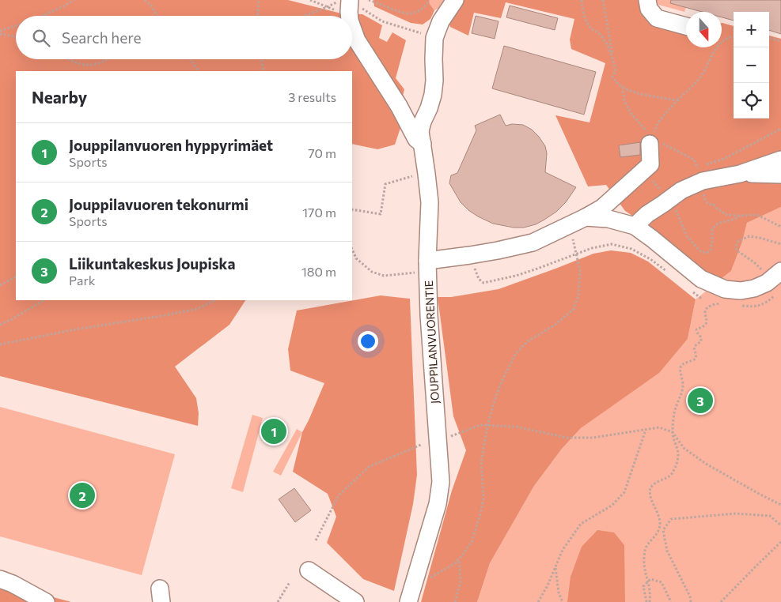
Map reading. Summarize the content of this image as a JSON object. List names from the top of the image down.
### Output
{
  "streets": {
    "street": ["JOUPPILANVUORENTIE"]
  },
  "north": "bottom",
  "page": {
    "map_buttons": ["+", "−"],
    "search": "Search here",
    "heading": ["Nearby", "3 results"],
    "list": [
      {
        "mark": "1",
        "name": "Jouppilanvuoren hyppyrimäet",
        "note": "Sports",
        "value": "70 m"
      },
      {
        "mark": "2",
        "name": "Jouppilavuoren tekonurmi",
        "note": "Sports",
        "value": "170 m"
      },
      {
        "mark": "3",
        "name": "Liikuntakeskus Joupiska",
        "note": "Park",
        "value": "180 m"
      }
    ],
    "pins": ["3", "1", "2"]
  }
}
